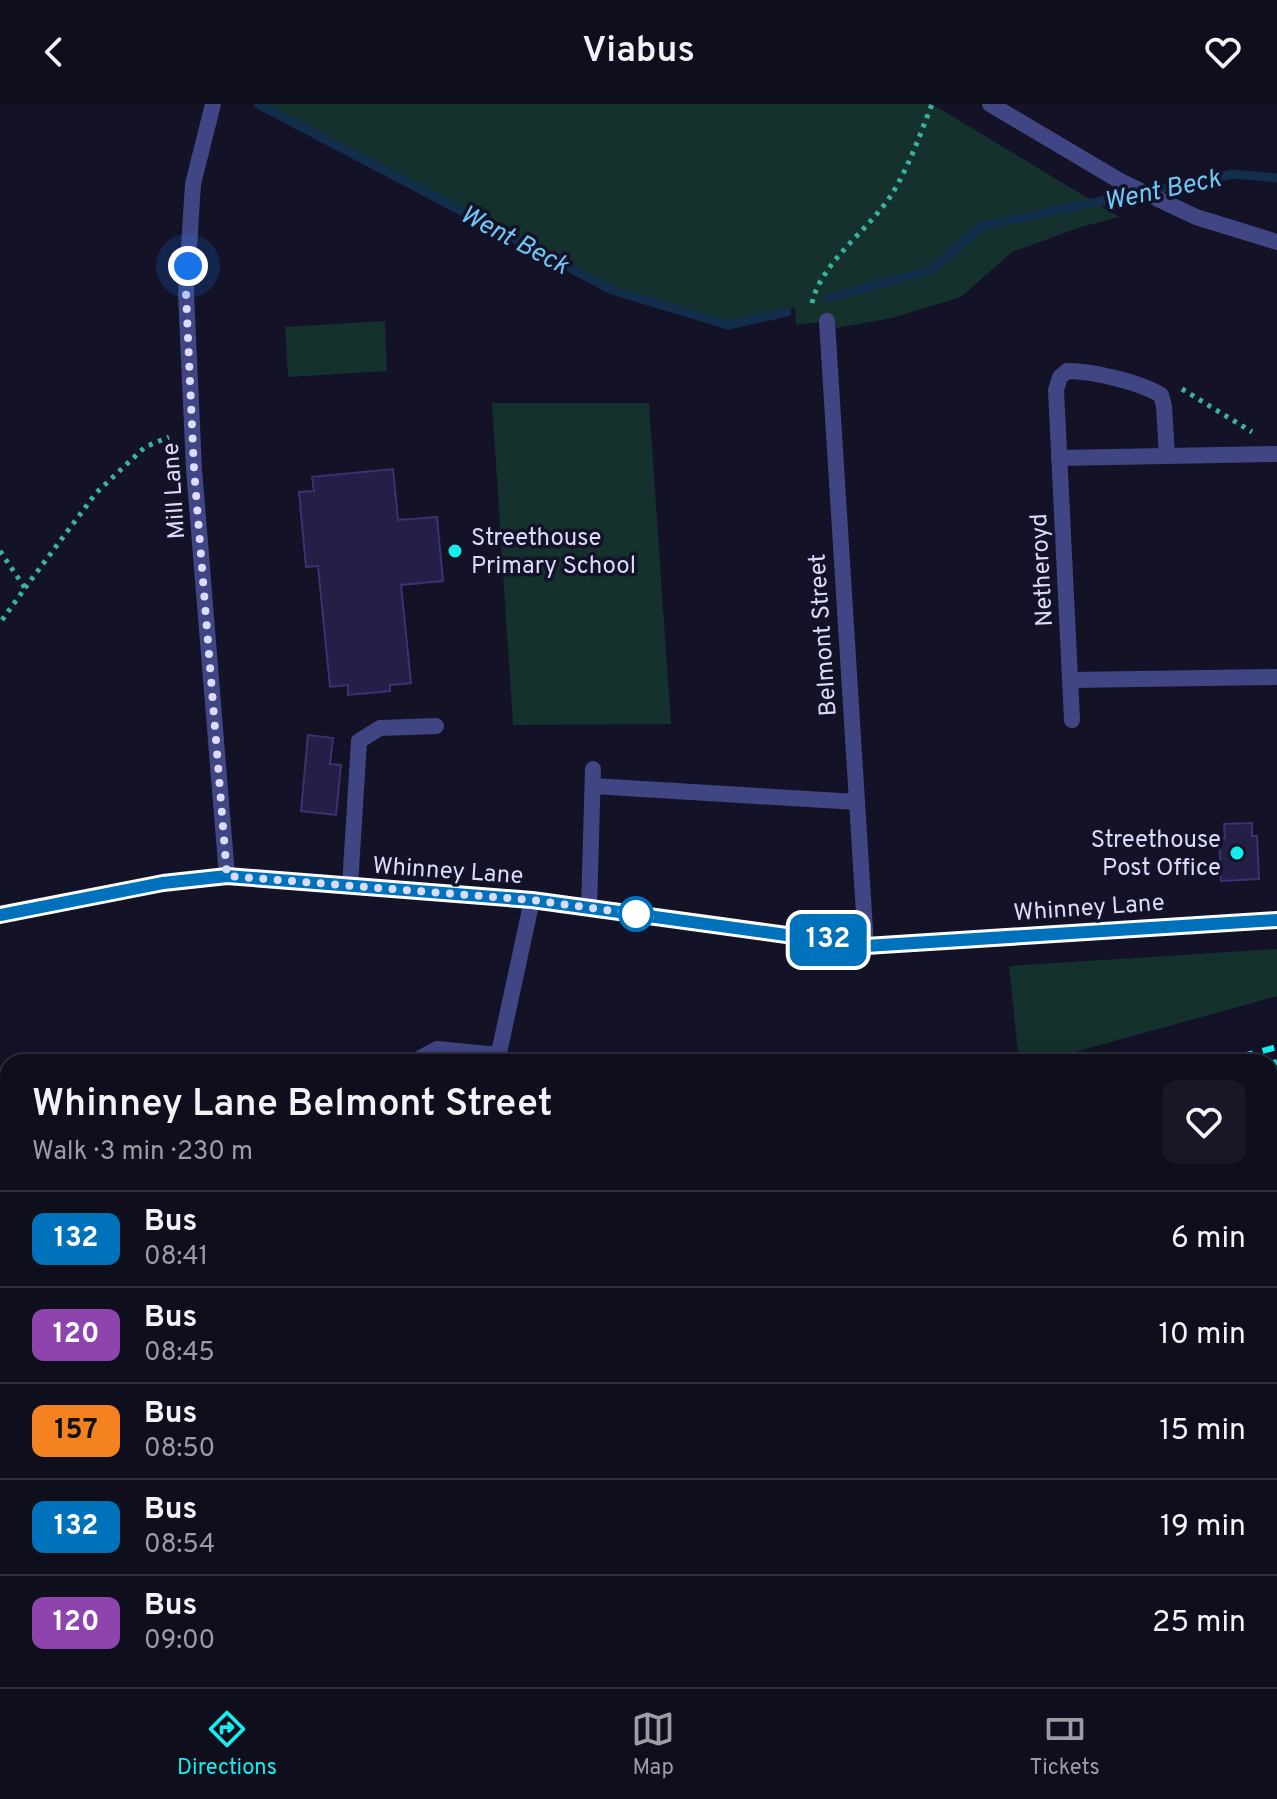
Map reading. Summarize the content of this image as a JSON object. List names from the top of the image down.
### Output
{
  "streets": {
    "street": [
      "Mill Lane",
      "Netheroyd",
      "Belmont Street",
      "Whinney Lane"
    ]
  },
  "crossings": [
    ["Mill Lane", "Whinney Lane"],
    ["Belmont Street", "Whinney Lane"]
  ],
  "water": ["Went Beck"],
  "places": ["Streethouse Primary School", "Streethouse Post Office"],
  "lines": ["bus line 132"],
  "page": {
    "header": "Viabus",
    "on_map": "132",
    "heading": ["Whinney Lane Belmont Street", "Walk · 3 min · 230 m"],
    "list": [
      {
        "mark": "132",
        "name": "Bus",
        "note": "08:41",
        "value": "6 min"
      },
      {
        "mark": "120",
        "name": "Bus",
        "note": "08:45",
        "value": "10 min"
      },
      {
        "mark": "157",
        "name": "Bus",
        "note": "08:50",
        "value": "15 min"
      },
      {
        "mark": "132",
        "name": "Bus",
        "note": "08:54",
        "value": "19 min"
      },
      {
        "mark": "120",
        "name": "Bus",
        "note": "09:00",
        "value": "25 min"
      }
    ],
    "tabs": ["Directions", "Map", "Tickets"]
  }
}
